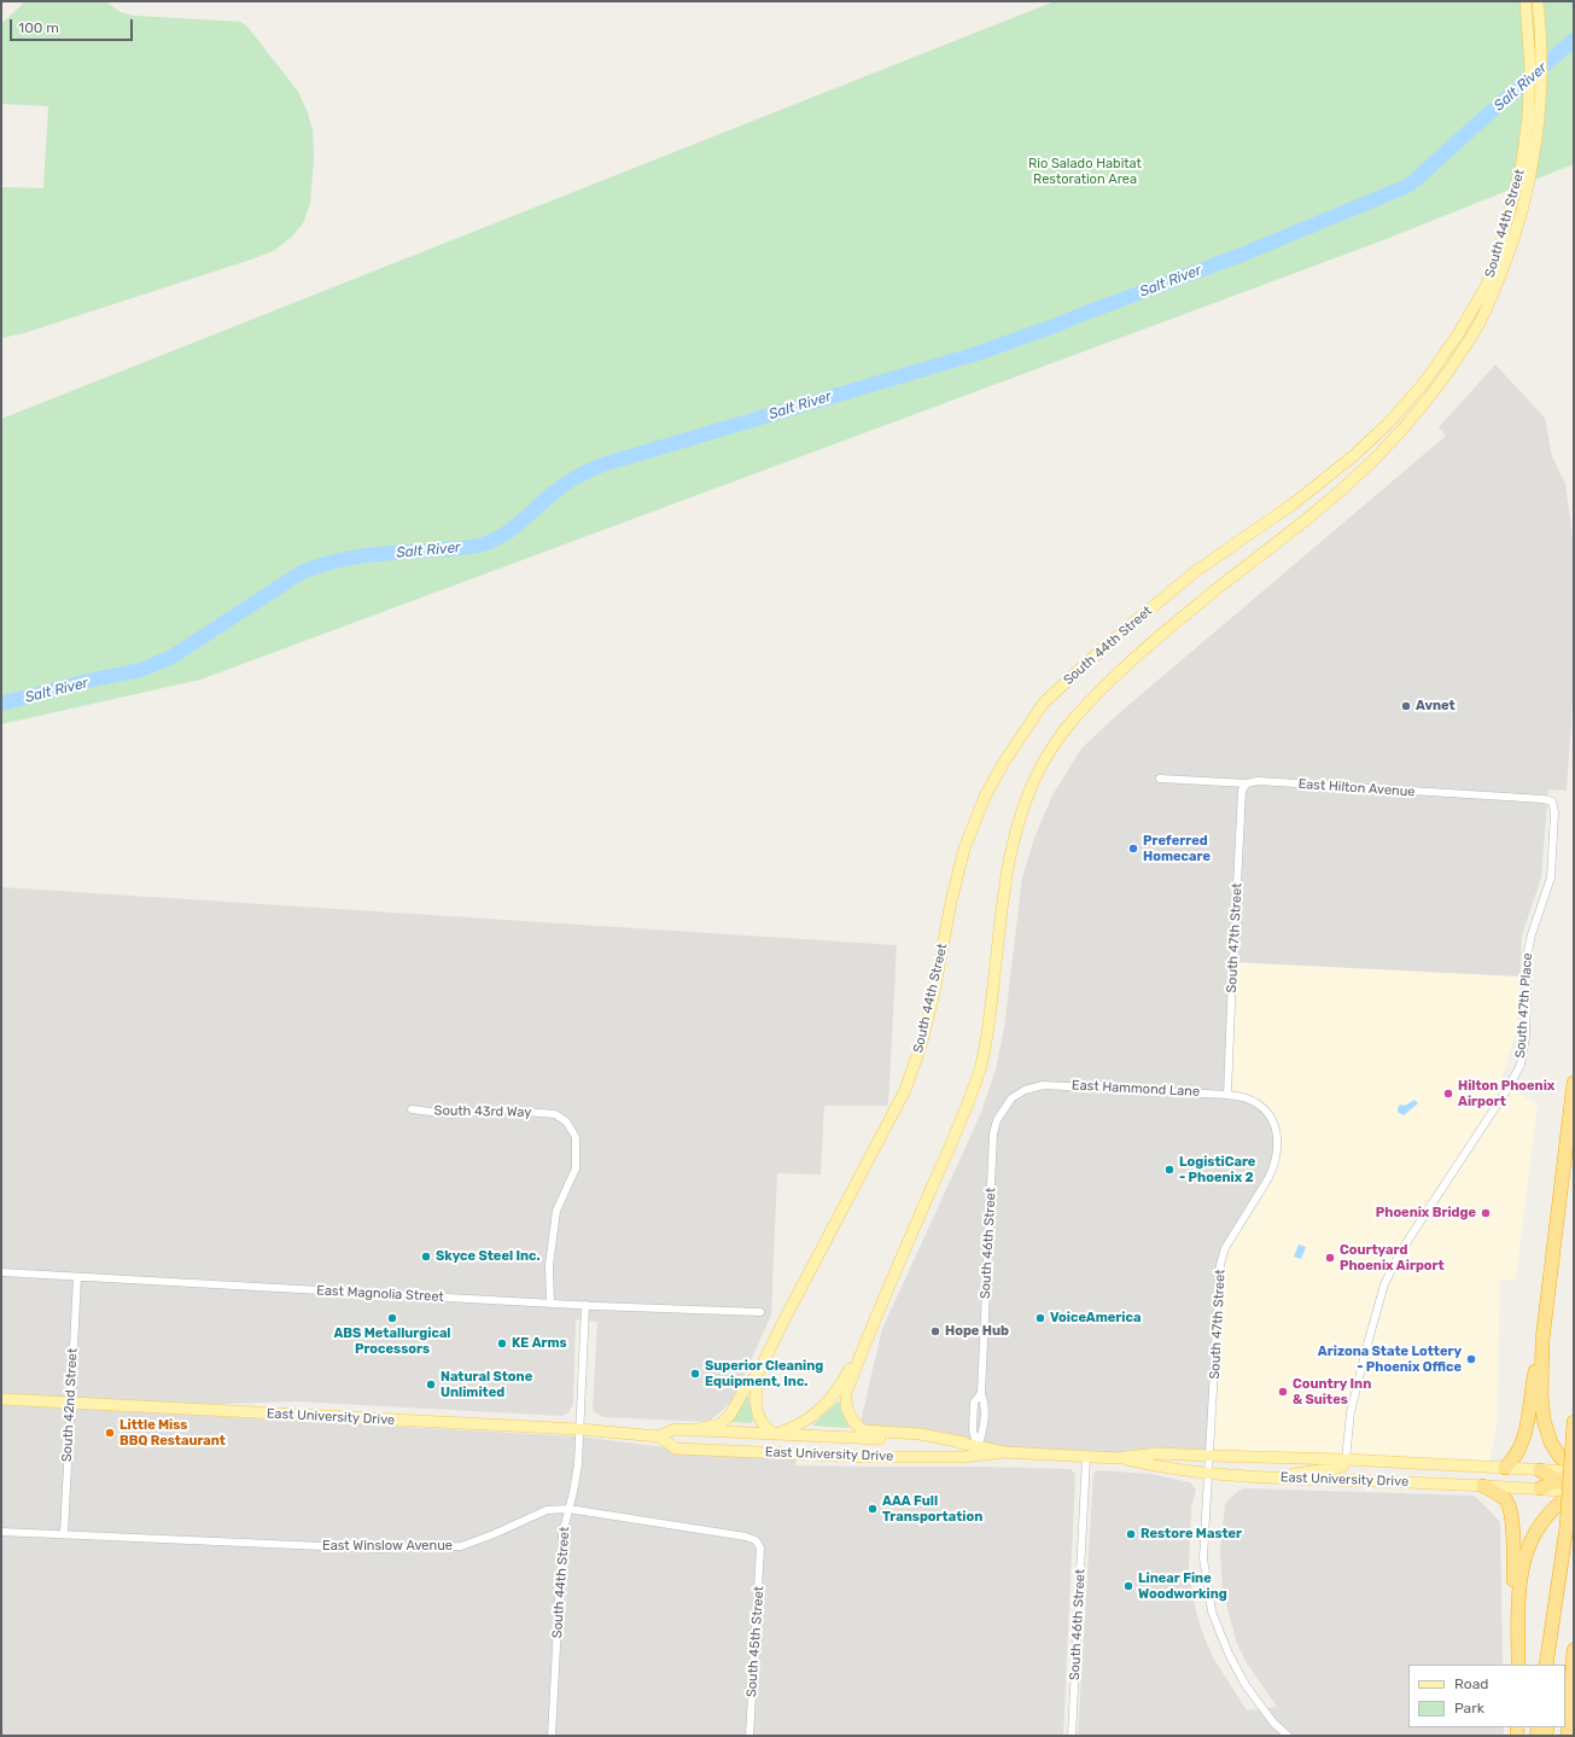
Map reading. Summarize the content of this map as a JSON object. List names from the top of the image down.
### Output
{
  "streets": {
    "main road": ["South 44th Street", "East University Drive"],
    "street": [
      "East Hilton Avenue",
      "South 47th Street",
      "South 47th Place",
      "East Hammond Lane",
      "South 43rd Way",
      "South 46th Street",
      "East Magnolia Street",
      "South 42nd Street",
      "East Winslow Avenue",
      "South 45th Street"
    ]
  },
  "crossings": [
    ["South 44th Street", "East University Drive"],
    ["South 44th Street", "East Winslow Avenue"],
    ["East Hilton Avenue", "South 47th Street"],
    ["East Hilton Avenue", "South 47th Place"],
    ["South 47th Street", "East Hammond Lane"],
    ["South 47th Street", "East University Drive"],
    ["South 47th Place", "East University Drive"],
    ["East Hammond Lane", "South 46th Street"],
    ["South 43rd Way", "East Magnolia Street"],
    ["South 46th Street", "East University Drive"],
    ["East Magnolia Street", "South 42nd Street"],
    ["South 42nd Street", "East University Drive"],
    ["South 42nd Street", "East Winslow Avenue"],
    ["East Winslow Avenue", "South 45th Street"]
  ],
  "water": ["Salt River"],
  "parks": ["Rio Salado Habitat Restoration Area"],
  "places": [
    "Avnet",
    "Preferred Homecare",
    "Hilton Phoenix Airport",
    "LogistiCare - Phoenix 2",
    "Phoenix Bridge",
    "Skyce Steel Inc.",
    "Courtyard Phoenix Airport",
    "ABS Metallurgical Processors",
    "VoiceAmerica",
    "Hope Hub",
    "KE Arms",
    "Arizona State Lottery - Phoenix Office",
    "Superior Cleaning Equipment, Inc.",
    "Natural Stone Unlimited",
    "Country Inn & Suites",
    "Little Miss BBQ Restaurant",
    "AAA Full Transportation",
    "Restore Master",
    "Linear Fine Woodworking"
  ],
  "legend": ["Road", "Park"],
  "scale_bar": "100 m"
}
